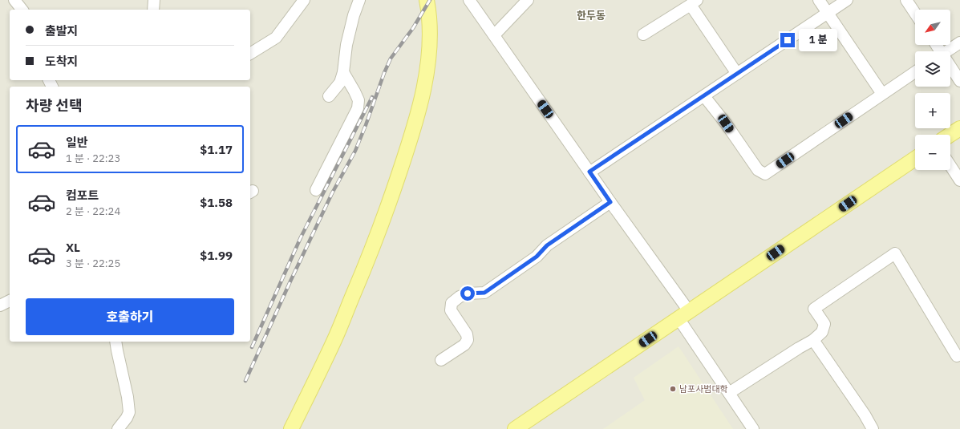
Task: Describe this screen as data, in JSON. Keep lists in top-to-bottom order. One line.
{"districts":["한두동"],"places":["남포사범대학"],"north":"bottom left","page":{"map_buttons":["+","−"],"banner":["출발지","도착지"],"bubble":"1 분","heading":"차량 선택","list":[{"name":"일반","note":"1 분 · 22:23","value":"$1.17"},{"name":"컴포트","note":"2 분 · 22:24","value":"$1.58"},{"name":"XL","note":"3 분 · 22:25","value":"$1.99"}],"buttons":"호출하기"}}
